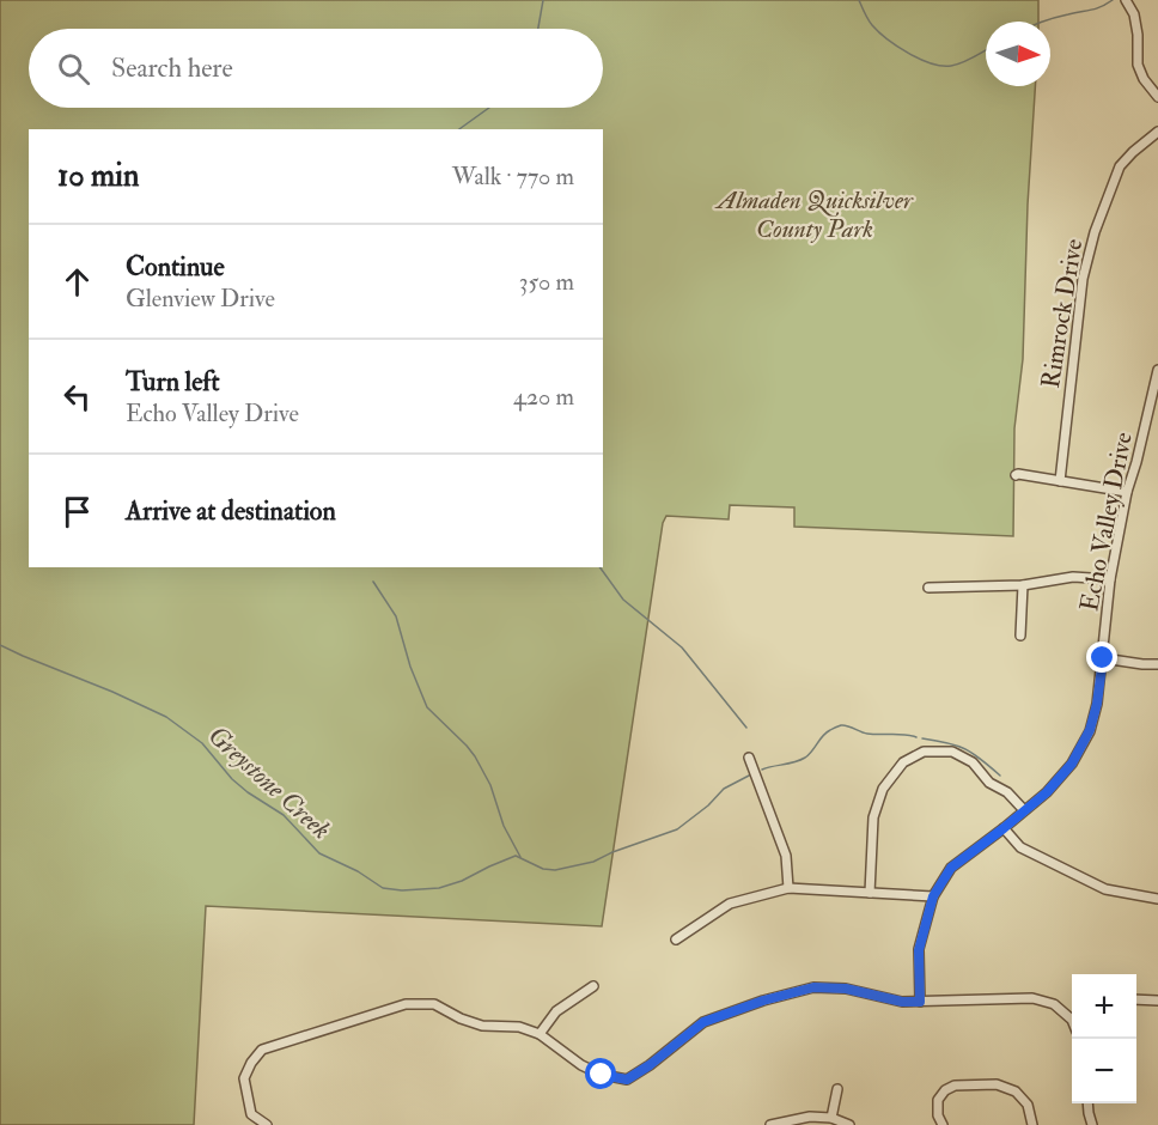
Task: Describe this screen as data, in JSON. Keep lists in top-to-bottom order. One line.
{"streets":{"street":["Rimrock Drive","Echo Valley Drive"]},"water":["Greystone Creek"],"parks":["Almaden Quicksilver County Park"],"north":"right","page":{"search":"Search here","heading":["10 min","Walk · 770 m"],"list":[["Continue","Glenview Drive","350 m"],["Turn left","Echo Valley Drive","420 m"],"Arrive at destination"],"map_buttons":["+","−"]}}
